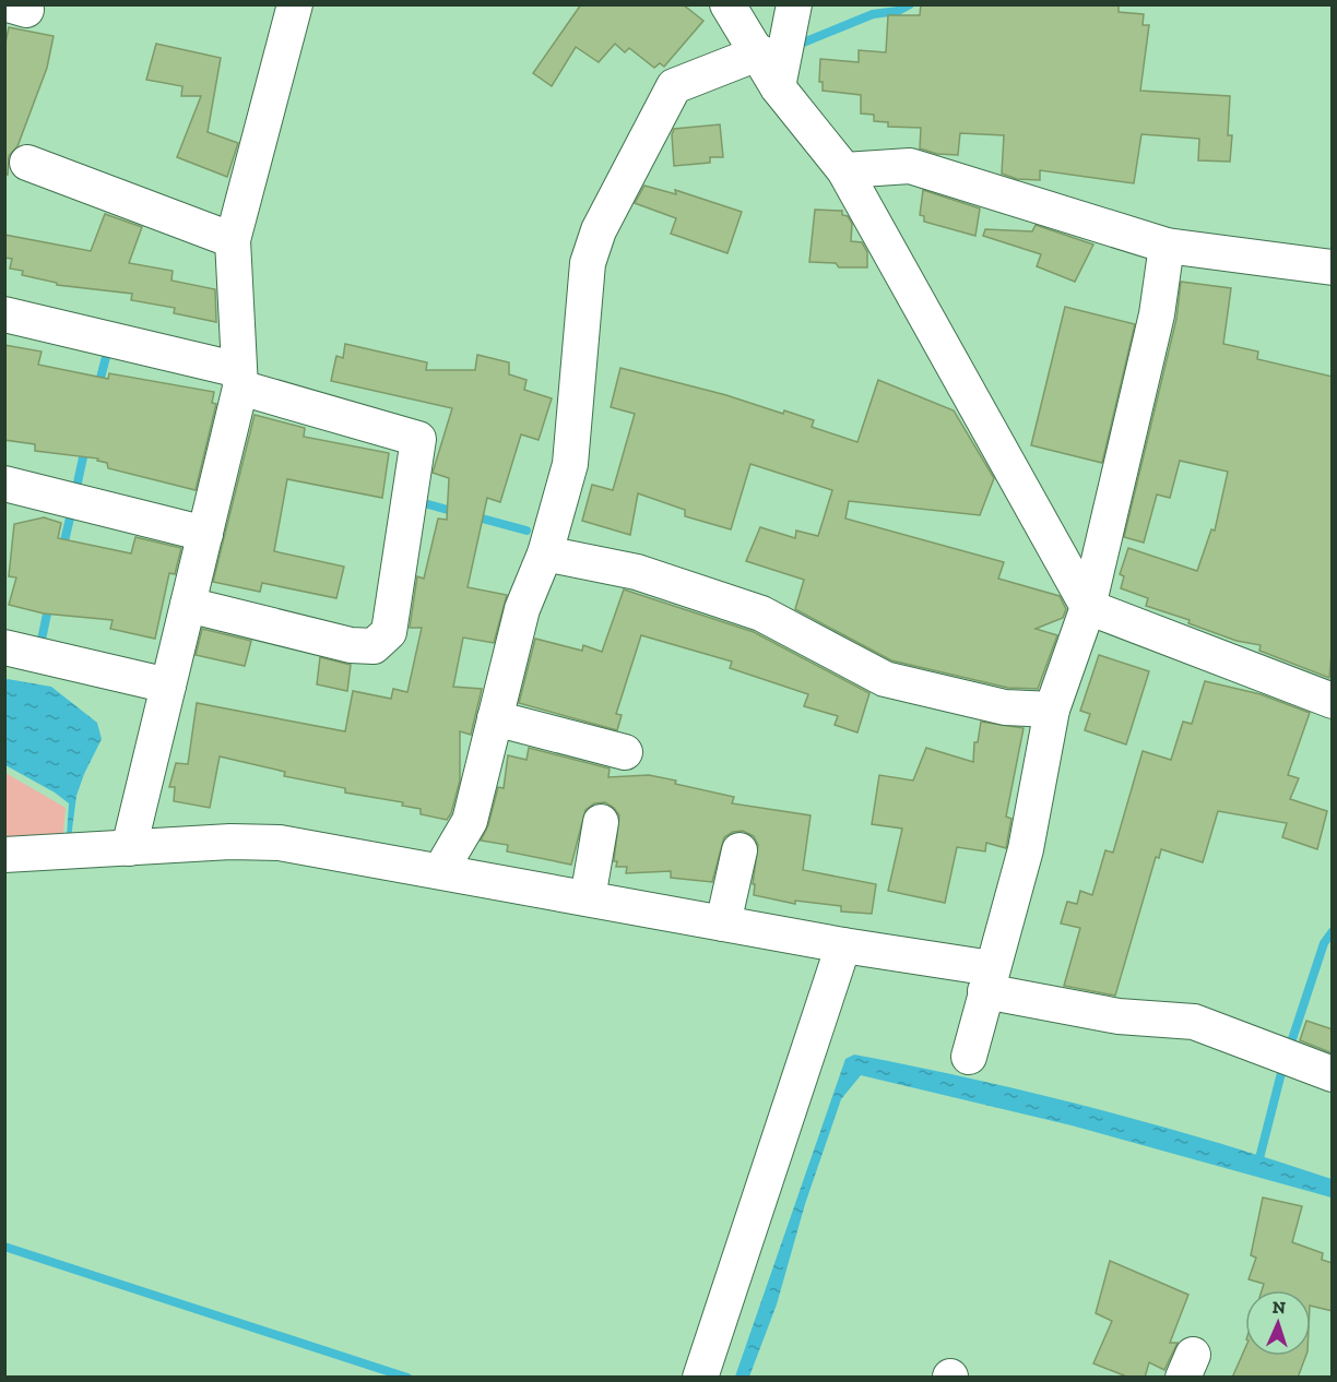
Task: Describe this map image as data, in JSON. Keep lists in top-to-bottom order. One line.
{"north":"top"}
